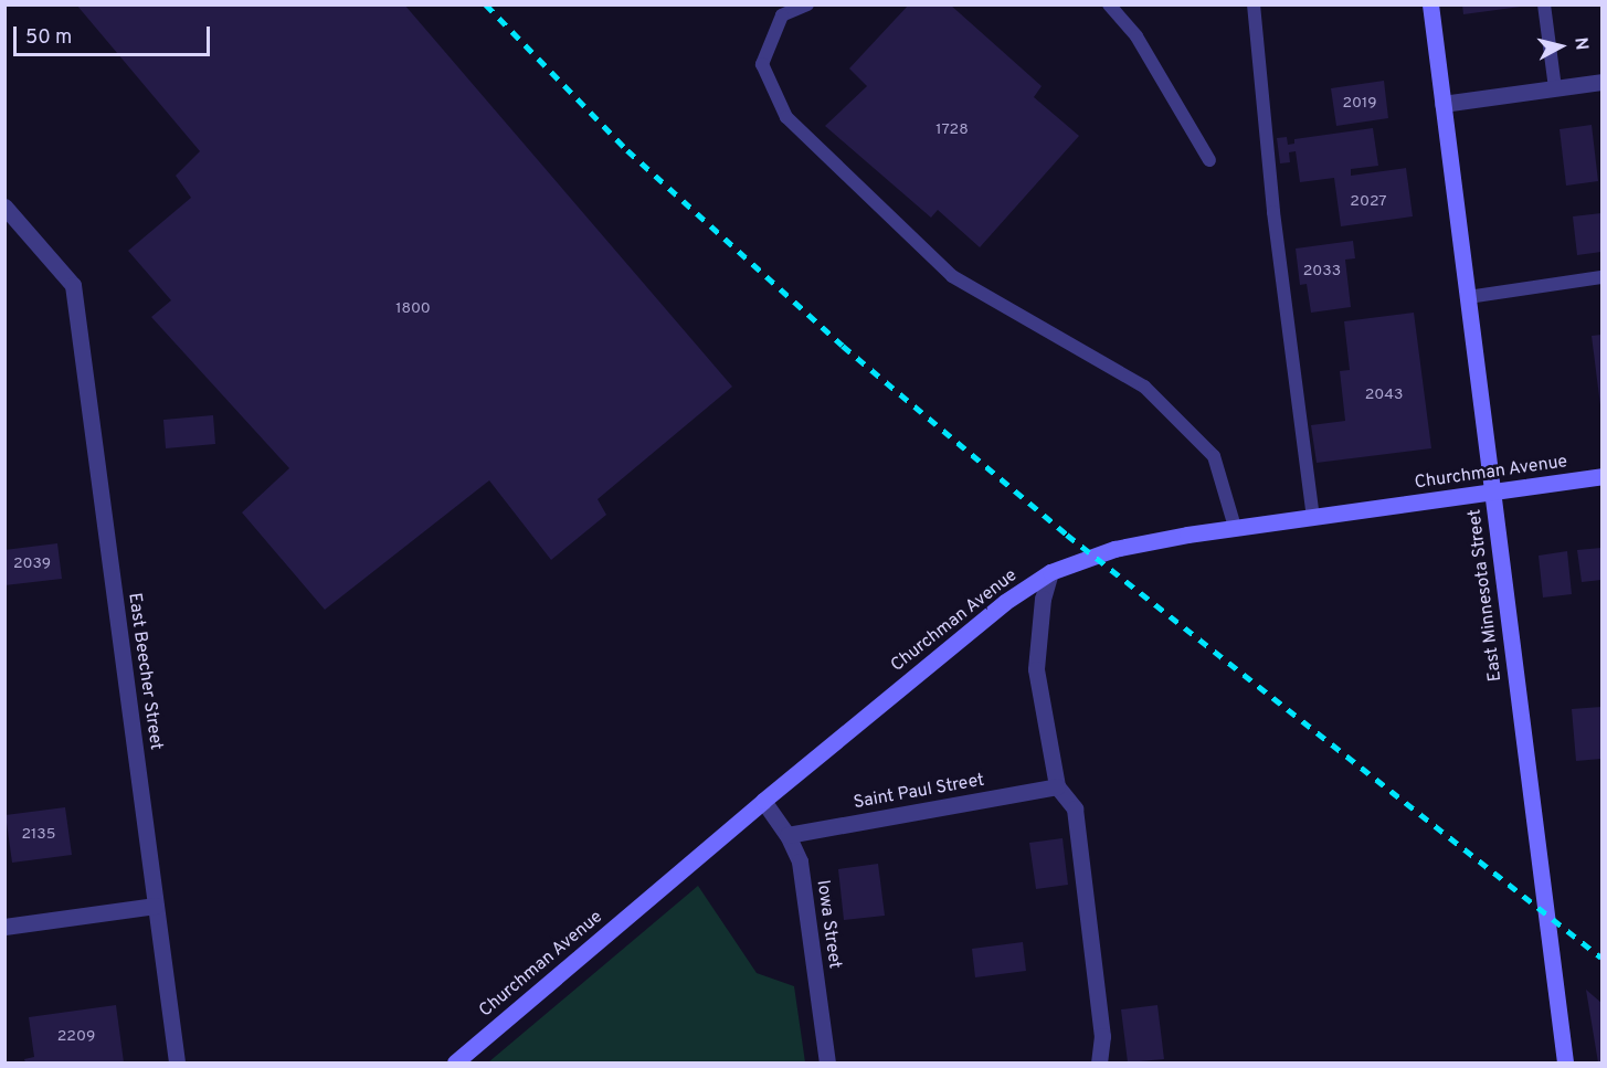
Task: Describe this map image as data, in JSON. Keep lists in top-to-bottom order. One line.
{"streets":{"main road":["Churchman Avenue","East Minnesota Street"],"street":["East Beecher Street","Saint Paul Street","Iowa Street"]},"crossings":[["Churchman Avenue","East Minnesota Street"],["Churchman Avenue","Iowa Street"],["Saint Paul Street","Iowa Street"]],"house_numbers":["2019","1728","2027","2033","1800","2043","2039","2135","2209"],"scale_bar":"50 m","north":"right"}
